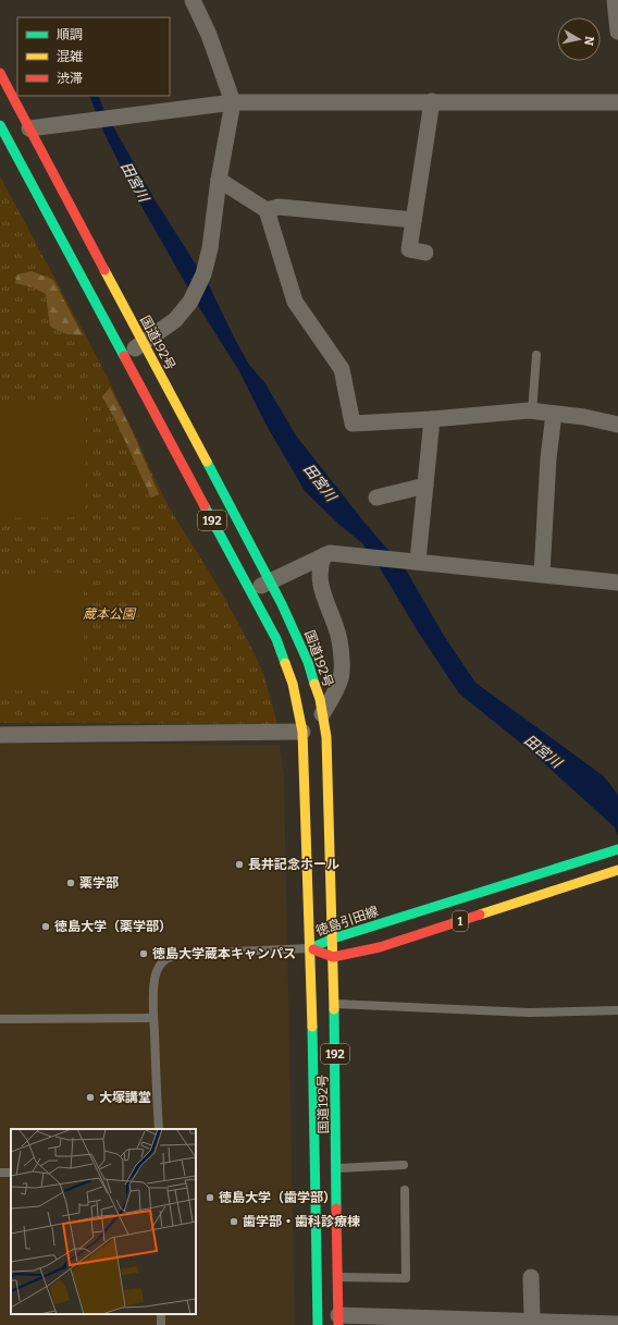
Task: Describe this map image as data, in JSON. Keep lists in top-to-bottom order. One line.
{"streets":{"main road":["国道192号","192","徳島引田線","1"]},"crossings":[["国道192号","徳島引田線"],["国道192号","1"],["徳島引田線","1"]],"water":["田宮川"],"parks":["蔵本公園"],"places":["長井記念ホール","薬学部","徳島大学（薬学部）","徳島大学蔵本キャンパス","大塚講堂","徳島大学（歯学部）","歯学部・歯科診療棟"],"legend":["順調","混雑","渋滞"],"north":"right"}
